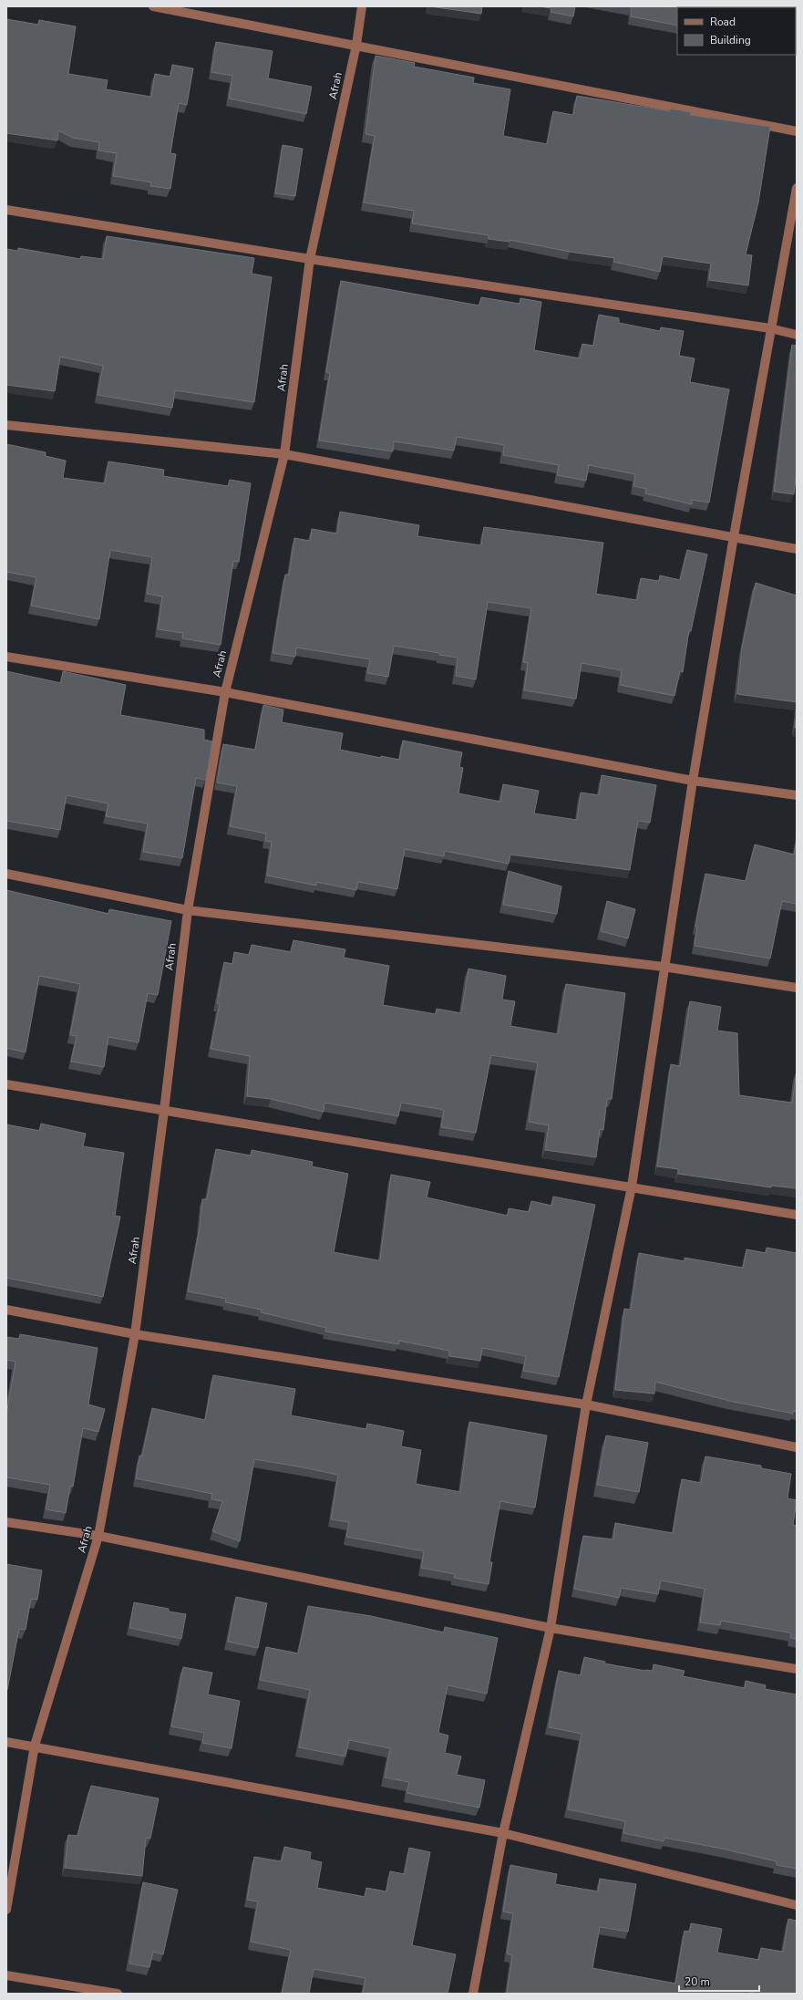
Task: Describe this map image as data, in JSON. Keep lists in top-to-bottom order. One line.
{"streets":{"street":["Afrah"]},"legend":["Road","Building"],"scale_bar":"20 m"}
